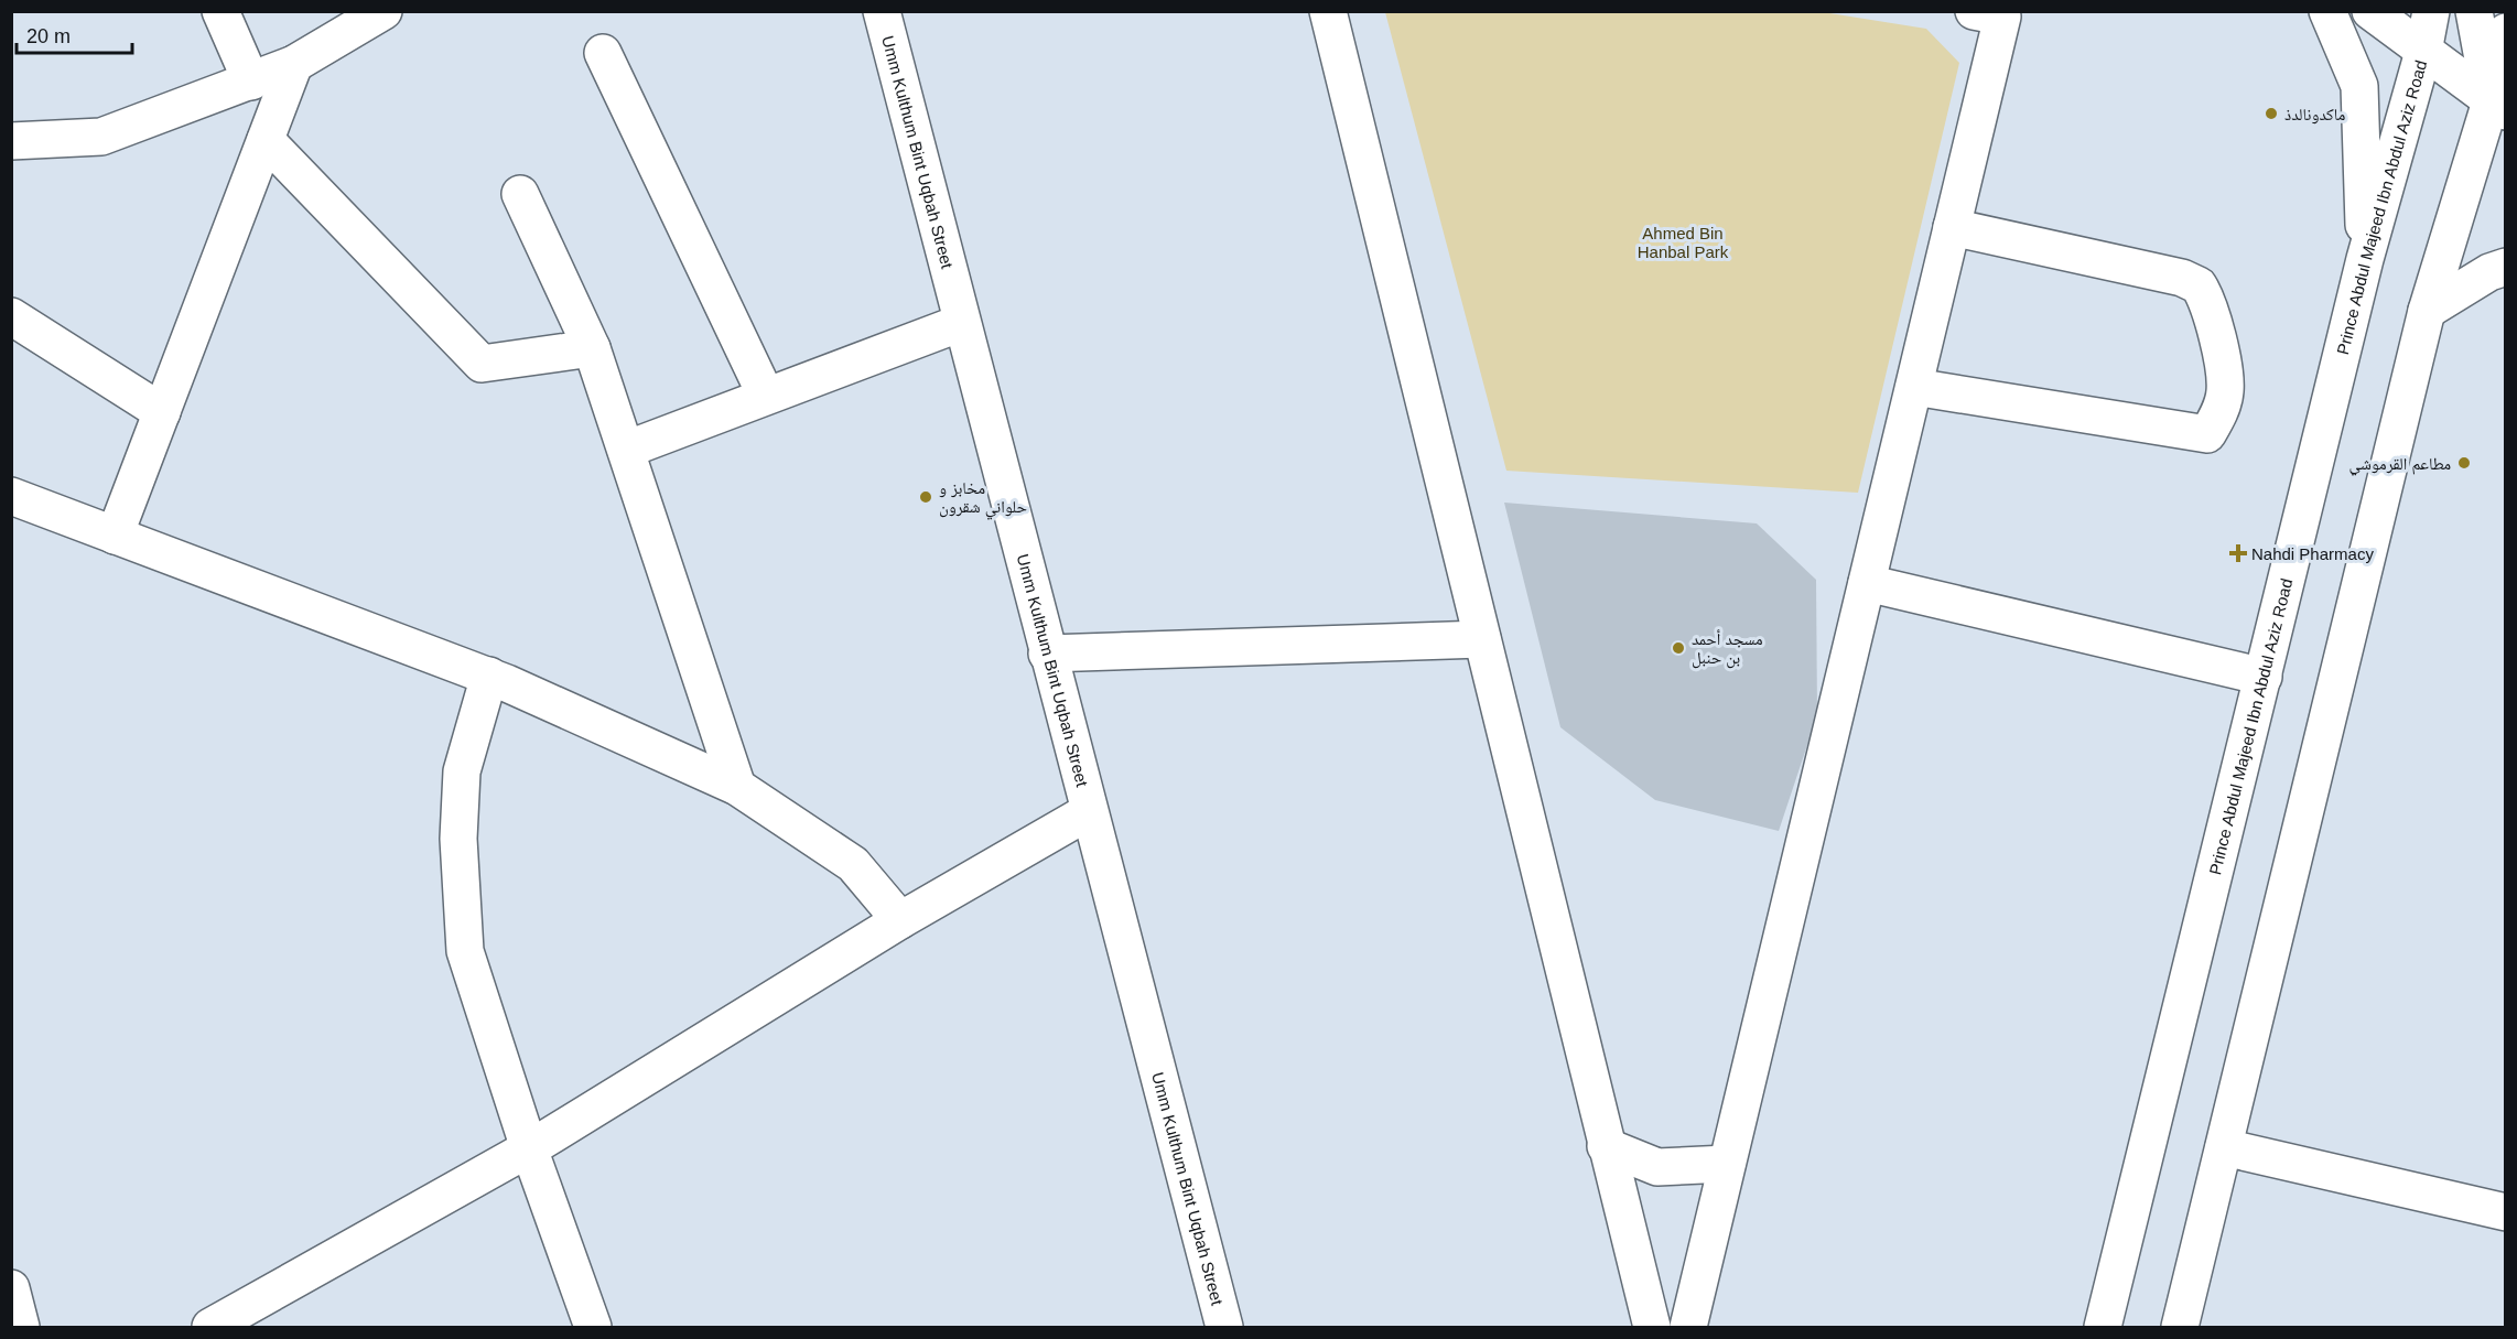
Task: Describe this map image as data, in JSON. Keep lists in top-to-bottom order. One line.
{"streets":{"street":["Umm Kulthum Bint Uqbah Street","Prince Abdul Majeed Ibn Abdul Aziz Road"]},"parks":["Ahmed Bin Hanbal Park"],"places":{"other":["ماكدونالدذ","مطاعم القرموشي","مخابز و حلواني شقرون","مسجد أحمد بن حنبل"],"health":["Nahdi Pharmacy"]},"scale_bar":"20 m"}
